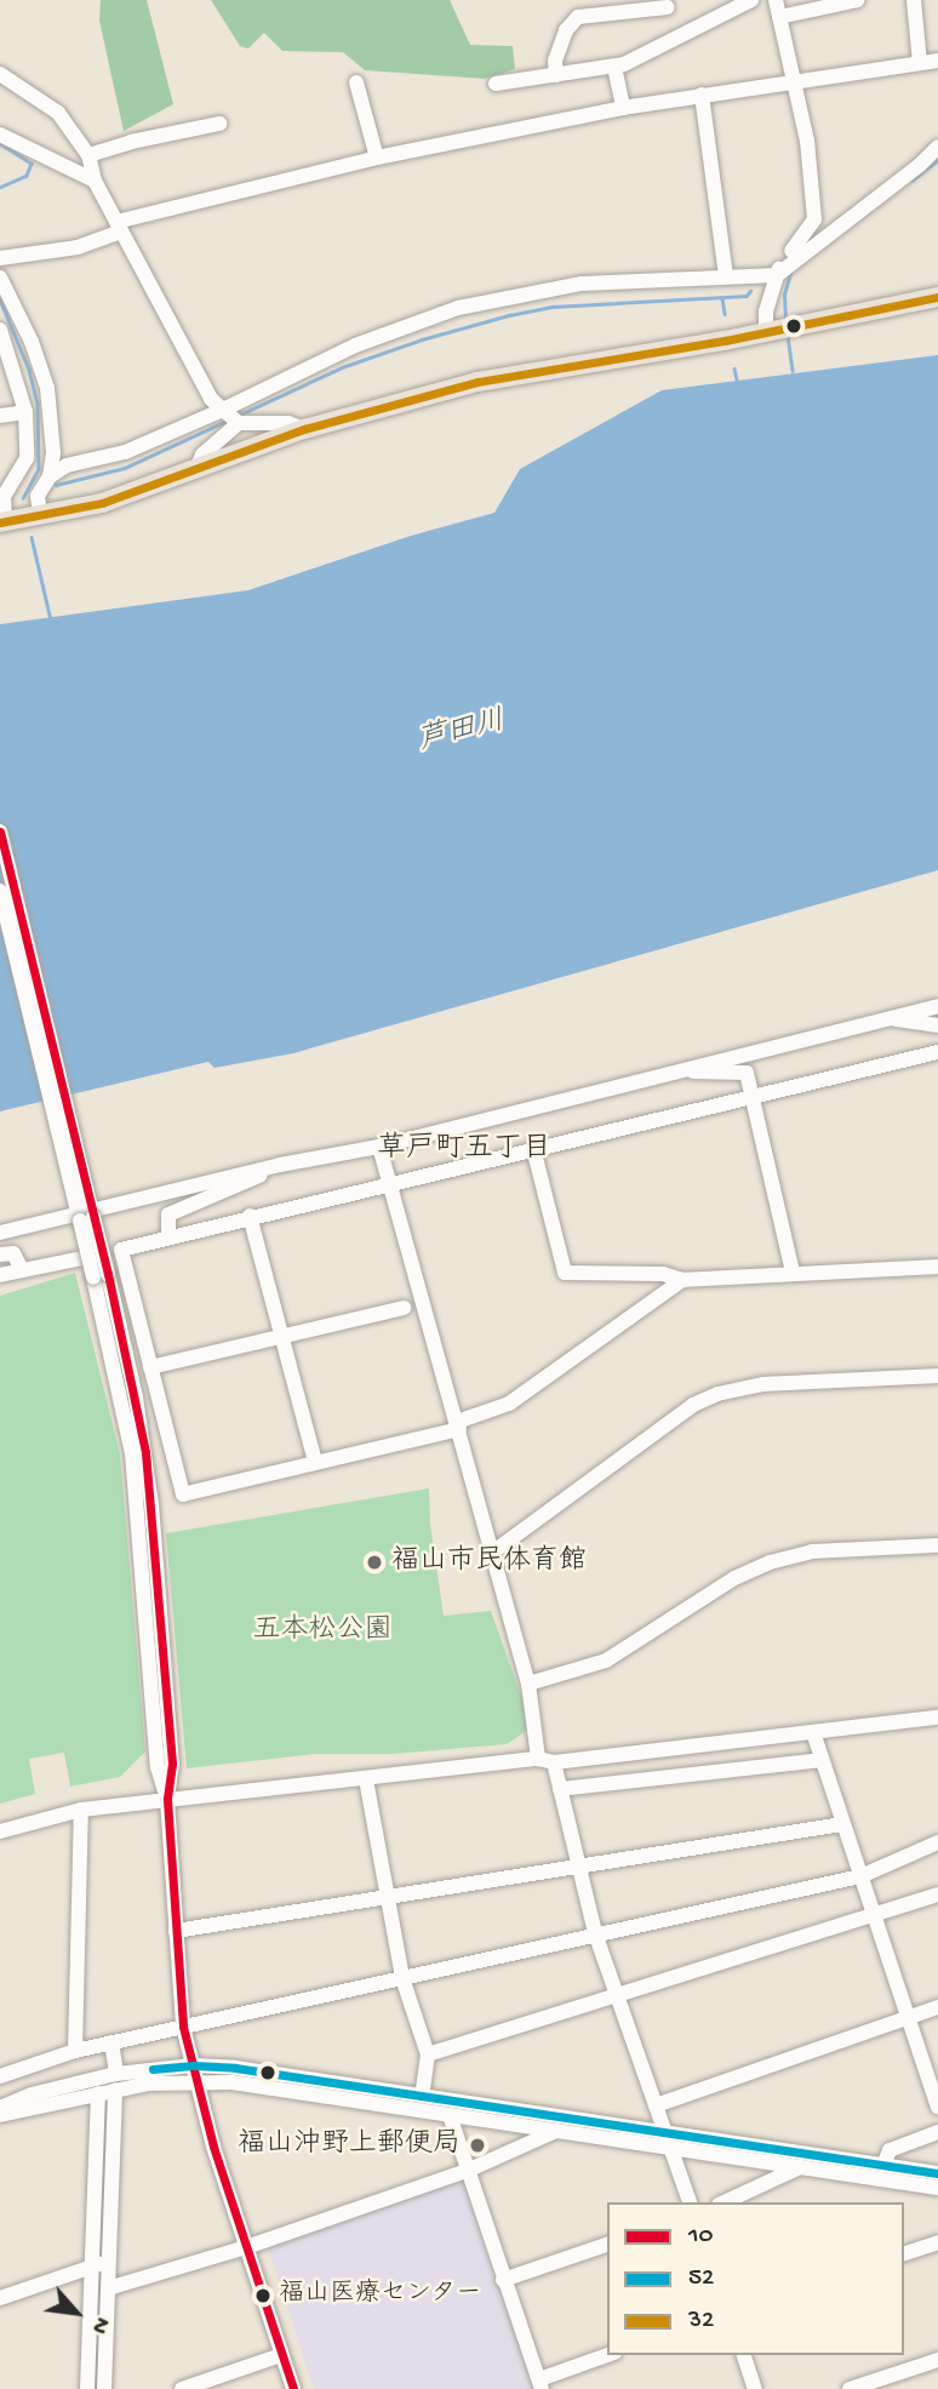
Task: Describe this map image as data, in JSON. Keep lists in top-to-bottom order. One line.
{"districts":["草戸町五丁目"],"water":["芦田川"],"parks":["五本松公園"],"places":["福山市民体育館","福山沖野上郵便局","福山医療センター"],"lines":["transit line 32","transit line 10","transit line 52"],"legend":["10","52","32"],"north":"bottom right"}
